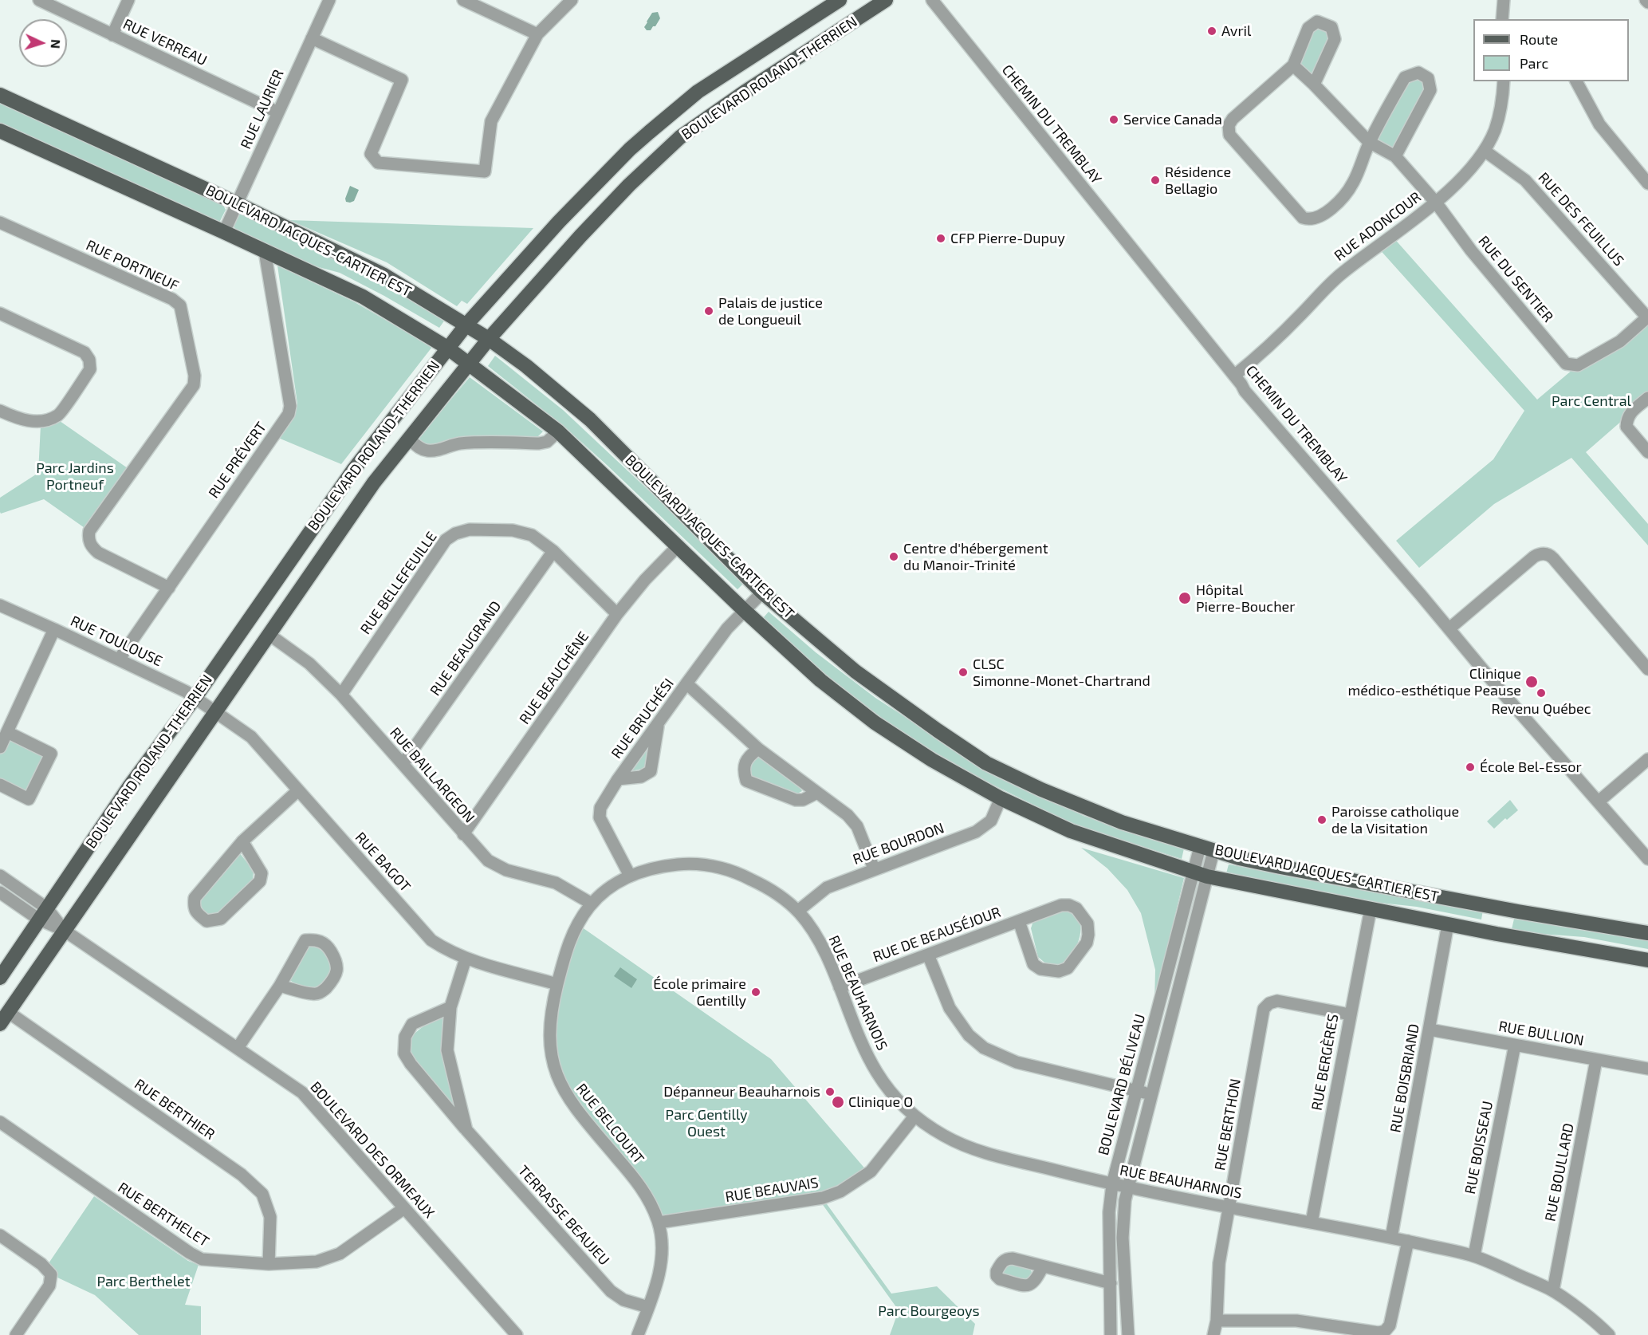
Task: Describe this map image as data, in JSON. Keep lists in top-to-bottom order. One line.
{"streets":{"main road":["BOULEVARD ROLAND-THERRIEN","BOULEVARD JACQUES-CARTIER EST"],"street":["RUE VERREAU","RUE LAURIER","CHEMIN DU TREMBLAY","RUE DES FEUILLUS","RUE ADONCOUR","RUE PORTNEUF","RUE DU SENTIER","RUE PRÉVERT","RUE BELLEFEUILLE","RUE TOULOUSE","RUE BEAUGRAND","RUE BEAUCHÊNE","RUE BRUCHÉSI","RUE BAILLARGEON","RUE BOURDON","RUE BAGOT","RUE DE BEAUSÉJOUR","RUE BEAUHARNOIS","RUE BULLION","RUE BERGÈRES","RUE BOISBRIAND","BOULEVARD BÉLIVEAU","RUE BERTHIER","RUE BELCOURT","RUE BERTHON","RUE BOISSEAU","BOULEVARD DES ORMEAUX","RUE BOULLARD","RUE BEAUVAIS","RUE BERTHELET","TERRASSE BEAUJEU"]},"crossings":[["RUE VERREAU","RUE LAURIER"],["BOULEVARD ROLAND-THERRIEN","BOULEVARD JACQUES-CARTIER EST"],["BOULEVARD ROLAND-THERRIEN","RUE TOULOUSE"],["BOULEVARD ROLAND-THERRIEN","RUE BAILLARGEON"],["BOULEVARD ROLAND-THERRIEN","RUE BAGOT"],["BOULEVARD ROLAND-THERRIEN","RUE BERTHIER"],["BOULEVARD ROLAND-THERRIEN","BOULEVARD DES ORMEAUX"],["RUE LAURIER","BOULEVARD JACQUES-CARTIER EST"],["CHEMIN DU TREMBLAY","RUE ADONCOUR"],["RUE DES FEUILLUS","RUE ADONCOUR"],["RUE DES FEUILLUS","RUE DU SENTIER"],["RUE ADONCOUR","RUE DU SENTIER"],["BOULEVARD JACQUES-CARTIER EST","RUE PRÉVERT"],["BOULEVARD JACQUES-CARTIER EST","RUE BEAUCHÊNE"],["BOULEVARD JACQUES-CARTIER EST","RUE BRUCHÉSI"],["BOULEVARD JACQUES-CARTIER EST","RUE BOURDON"],["BOULEVARD JACQUES-CARTIER EST","RUE BERGÈRES"],["BOULEVARD JACQUES-CARTIER EST","RUE BOISBRIAND"],["BOULEVARD JACQUES-CARTIER EST","BOULEVARD BÉLIVEAU"],["RUE PORTNEUF","RUE PRÉVERT"],["RUE PRÉVERT","RUE TOULOUSE"],["RUE BELLEFEUILLE","RUE BEAUGRAND"],["RUE BELLEFEUILLE","RUE BEAUCHÊNE"],["RUE BELLEFEUILLE","RUE BAILLARGEON"],["RUE TOULOUSE","RUE BAGOT"],["RUE BEAUGRAND","RUE BAILLARGEON"],["RUE BEAUCHÊNE","RUE BAILLARGEON"],["RUE BRUCHÉSI","RUE BEAUHARNOIS"],["RUE BAILLARGEON","RUE BEAUHARNOIS"],["RUE BAILLARGEON","RUE BELCOURT"],["RUE BOURDON","RUE BEAUHARNOIS"],["RUE BAGOT","RUE BELCOURT"],["RUE BAGOT","TERRASSE BEAUJEU"],["RUE DE BEAUSÉJOUR","RUE BEAUHARNOIS"],["RUE BEAUHARNOIS","RUE BERGÈRES"],["RUE BEAUHARNOIS","RUE BOISBRIAND"],["RUE BEAUHARNOIS","BOULEVARD BÉLIVEAU"],["RUE BEAUHARNOIS","RUE BELCOURT"],["RUE BEAUHARNOIS","RUE BERTHON"],["RUE BEAUHARNOIS","RUE BOISSEAU"],["RUE BEAUHARNOIS","RUE BOULLARD"],["RUE BEAUHARNOIS","RUE BEAUVAIS"],["RUE BULLION","RUE BOISBRIAND"],["RUE BULLION","RUE BOISSEAU"],["RUE BULLION","RUE BOULLARD"],["RUE BERGÈRES","RUE BERTHON"],["RUE BERTHIER","RUE BERTHELET"],["RUE BELCOURT","RUE BEAUVAIS"],["RUE BELCOURT","TERRASSE BEAUJEU"],["BOULEVARD DES ORMEAUX","RUE BERTHELET"]],"parks":["Parc Central","Parc Jardins Portneuf","Parc Gentilly Ouest","Parc Berthelet","Parc Bourgeoys"],"places":["Avril","Service Canada","Résidence Bellagio","CFP Pierre-Dupuy","Palais de justice de Longueuil","Centre d'hébergement du Manoir-Trinité","Hôpital Pierre-Boucher","CLSC Simonne-Monet-Chartrand","Clinique médico-esthétique Peause","Revenu Québec","École Bel-Essor","Paroisse catholique de la Visitation","École primaire Gentilly","Dépanneur Beauharnois","Clinique O"],"legend":["Route","Parc"],"north":"right"}
